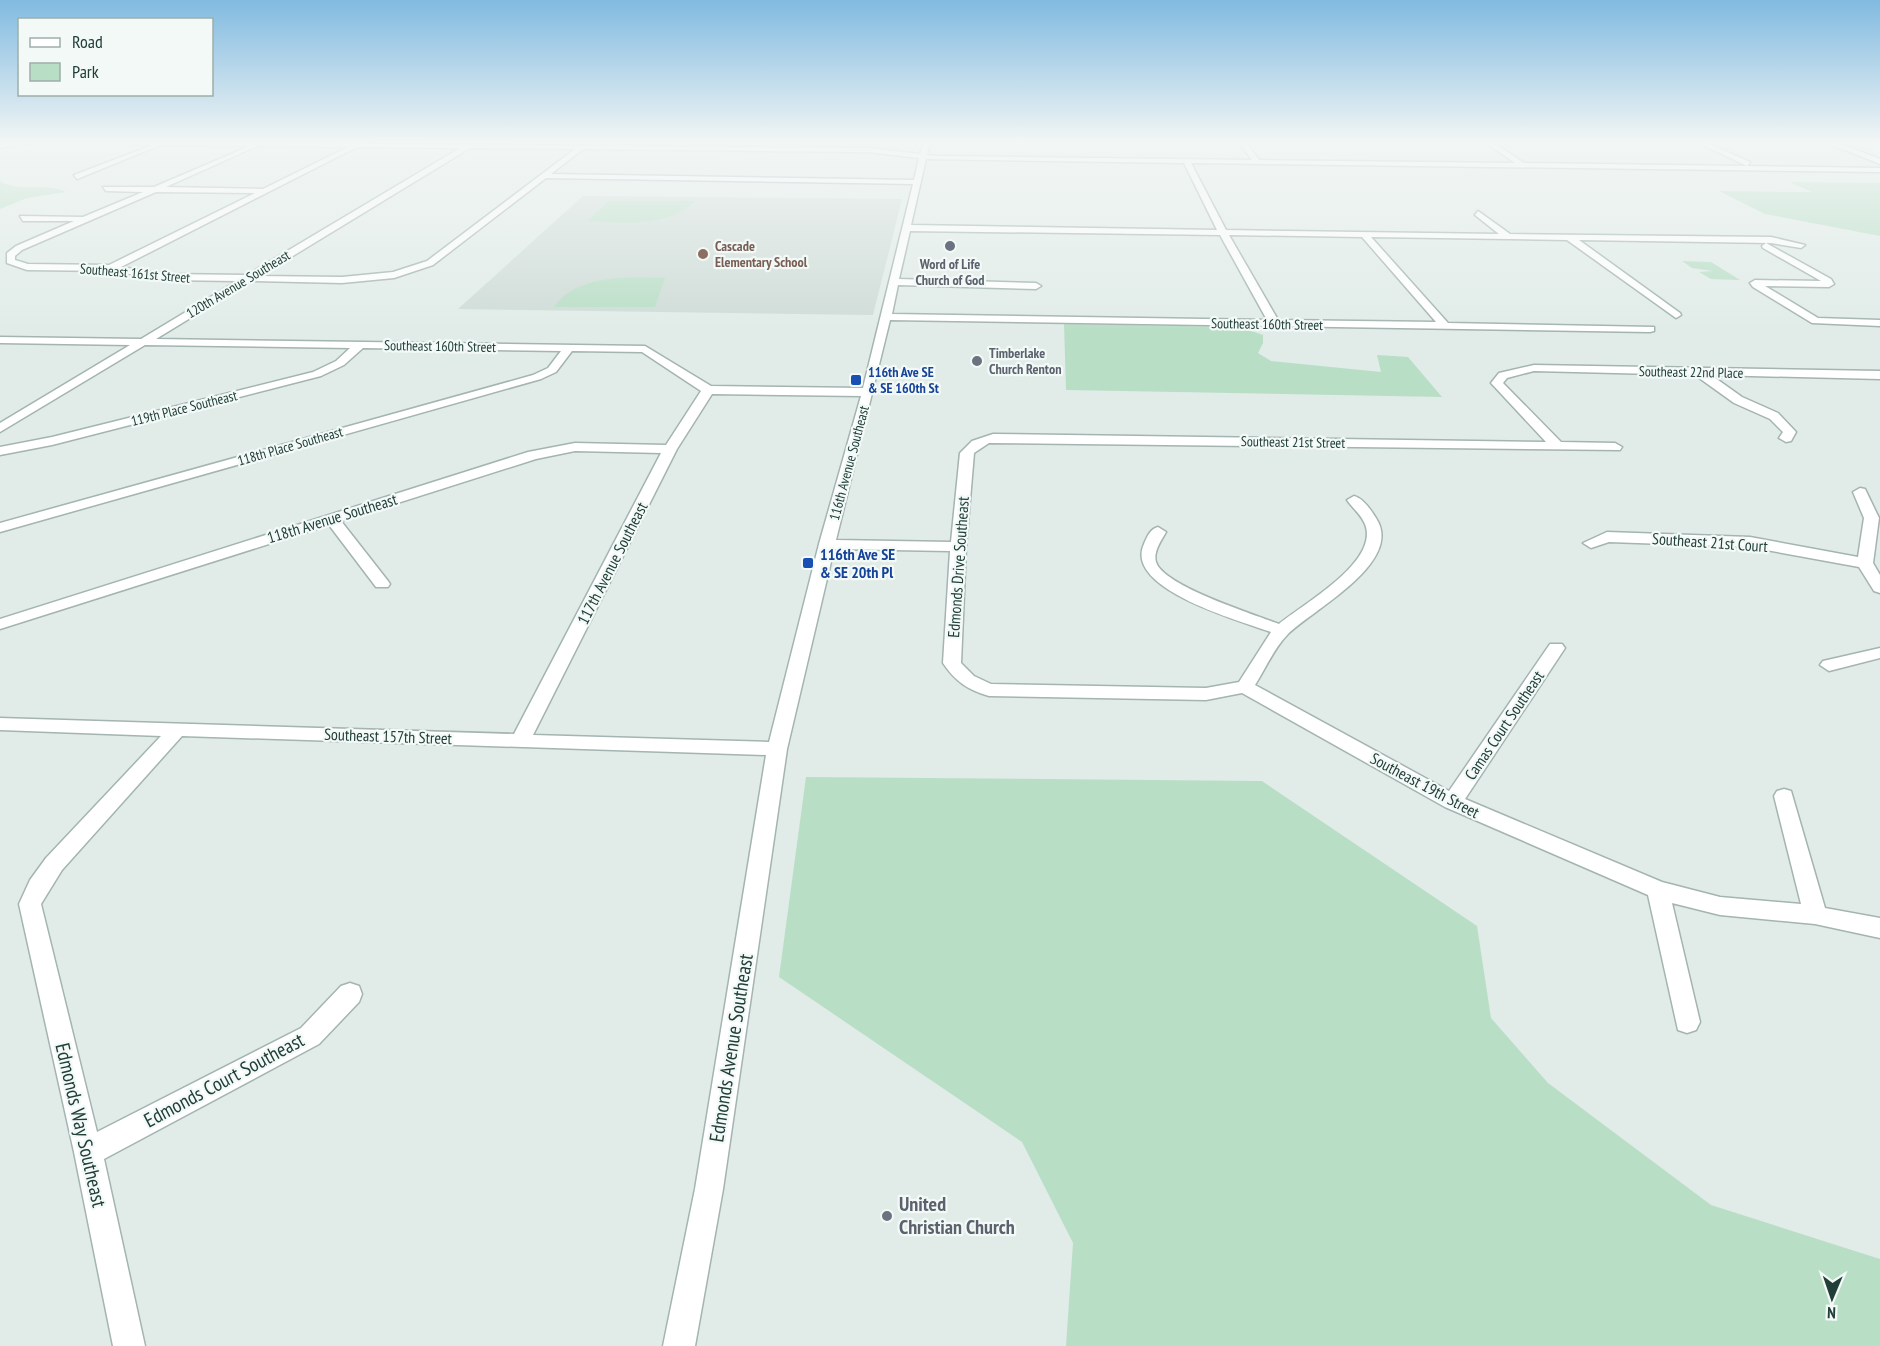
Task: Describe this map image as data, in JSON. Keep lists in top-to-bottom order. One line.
{"streets":{"street":["Southeast 161st Street","120th Avenue Southeast","Southeast 160th Street","Southeast 22nd Place","119th Place Southeast","Southeast 21st Street","118th Place Southeast","116th Avenue Southeast","118th Avenue Southeast","Southeast 21st Court","117th Avenue Southeast","Edmonds Drive Southeast","Camas Court Southeast","Southeast 157th Street","Southeast 19th Street","Edmonds Avenue Southeast","Edmonds Court Southeast","Edmonds Way Southeast"]},"crossings":[["Southeast 161st Street","120th Avenue Southeast"],["120th Avenue Southeast","Southeast 160th Street"],["Southeast 160th Street","119th Place Southeast"],["Southeast 160th Street","118th Place Southeast"],["Southeast 160th Street","116th Avenue Southeast"],["Southeast 160th Street","117th Avenue Southeast"],["Southeast 22nd Place","Southeast 21st Street"],["Southeast 21st Street","Edmonds Drive Southeast"],["116th Avenue Southeast","Southeast 157th Street"],["116th Avenue Southeast","Edmonds Avenue Southeast"],["118th Avenue Southeast","117th Avenue Southeast"],["117th Avenue Southeast","Southeast 157th Street"],["Edmonds Drive Southeast","Southeast 19th Street"],["Camas Court Southeast","Southeast 19th Street"],["Southeast 157th Street","Edmonds Avenue Southeast"],["Southeast 157th Street","Edmonds Way Southeast"],["Edmonds Court Southeast","Edmonds Way Southeast"]],"places":{"other":["Word of Life Church of God","Cascade Elementary School","Timberlake Church Renton","United Christian Church"],"transit":["116th Ave SE & SE 160th St","116th Ave SE & SE 20th Pl"]},"legend":["Road","Park"],"north":"bottom"}
